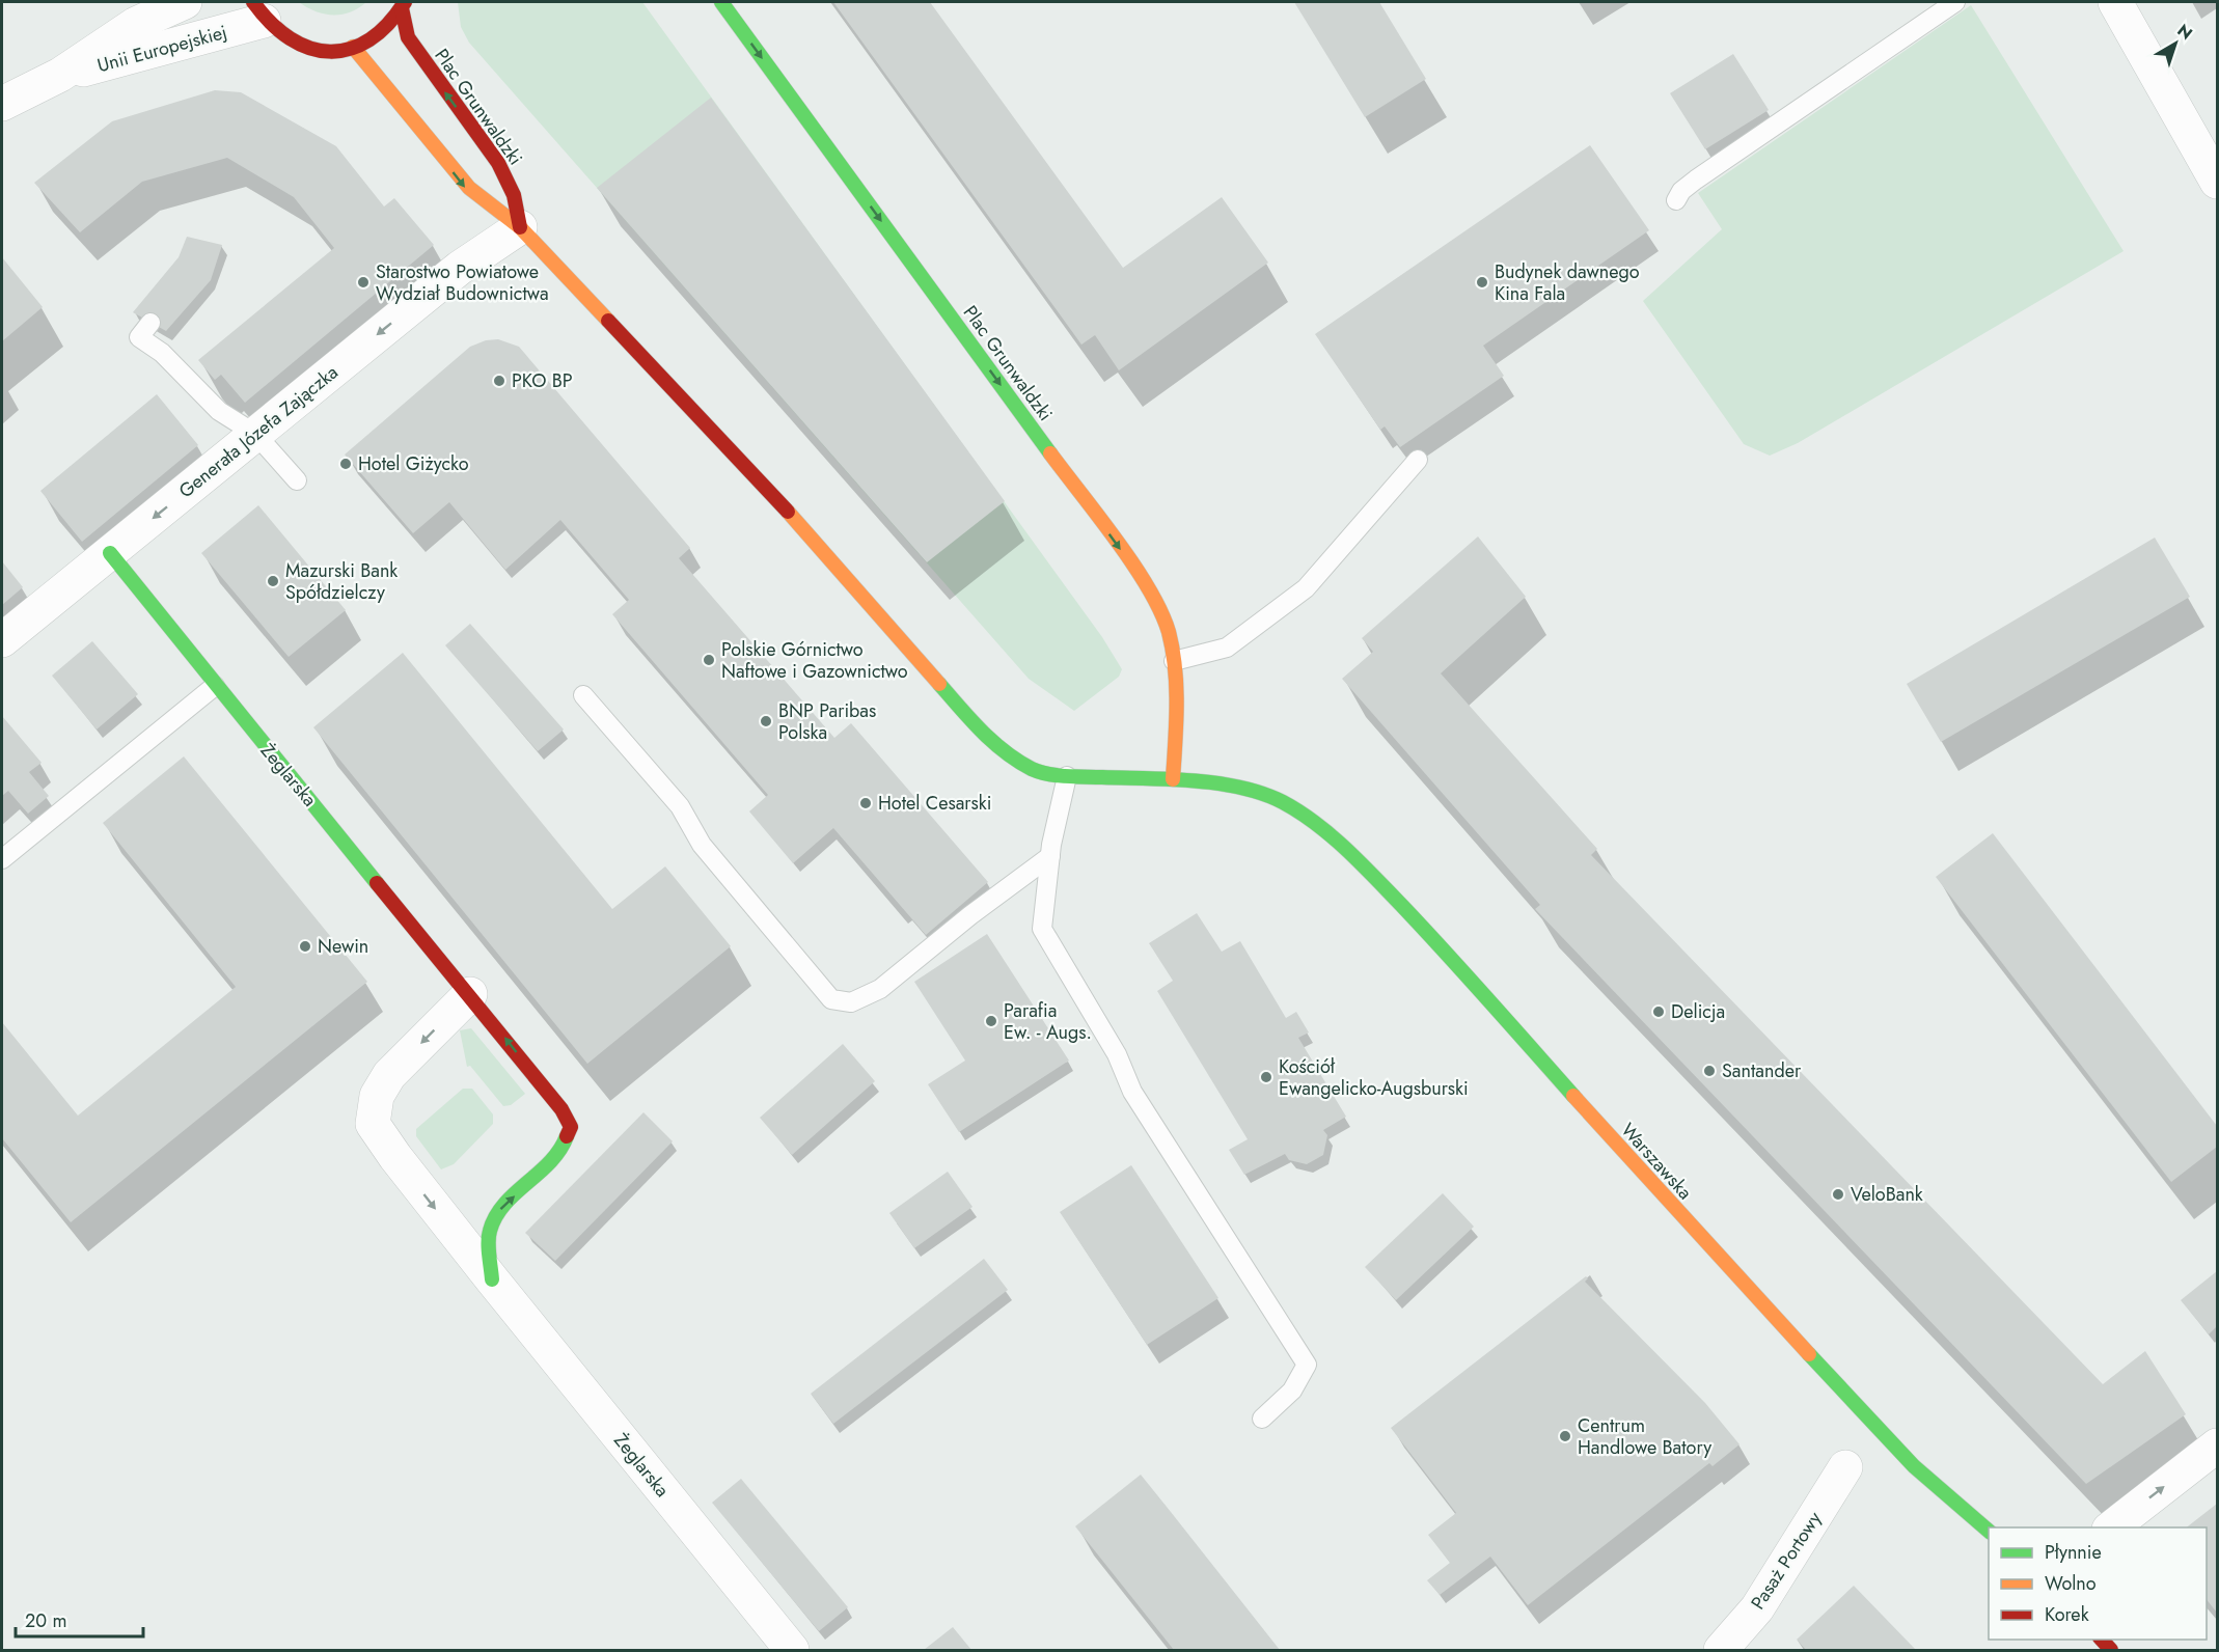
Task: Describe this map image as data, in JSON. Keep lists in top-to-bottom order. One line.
{"streets":{"street":["Unii Europejskiej","Plac Grunwaldzki","Generała Józefa Zajączka","Żeglarska","Warszawska","Pasaż Portowy"]},"crossings":[["Plac Grunwaldzki","Generała Józefa Zajączka"],["Plac Grunwaldzki","Warszawska"],["Generała Józefa Zajączka","Żeglarska"]],"one_way":["Generała Józefa Zajączka"],"places":["Starostwo Powiatowe Wydział Budownictwa","Budynek dawnego Kina Fala","PKO BP","Hotel Giżycko","Mazurski Bank Spółdzielczy","Polskie Górnictwo Naftowe i Gazownictwo","BNP Paribas Polska","Hotel Cesarski","Newin","Delicja","Parafia Ew. - Augs.","Santander","Kościół Ewangelicko-Augsburski","VeloBank","Centrum Handlowe Batory"],"legend":["Płynnie","Wolno","Korek"],"scale_bar":"20 m","north":"top right"}
